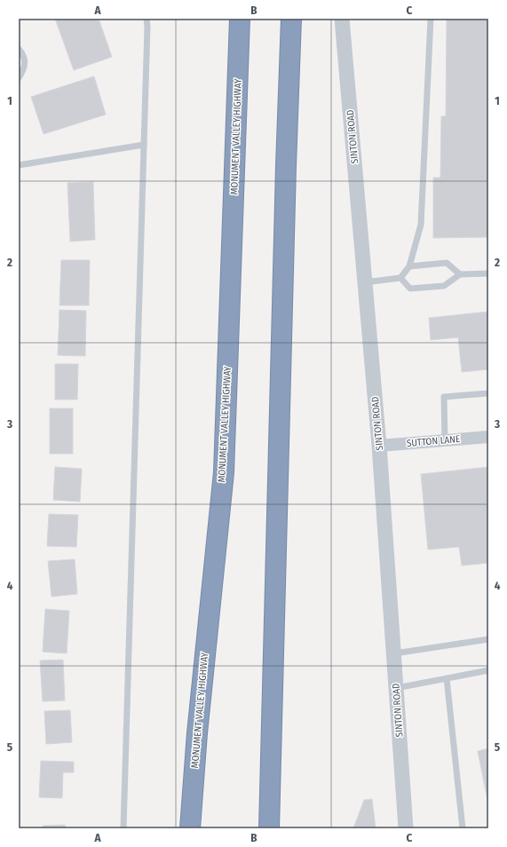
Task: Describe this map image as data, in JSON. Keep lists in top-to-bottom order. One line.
{"streets":{"highway":["MONUMENT VALLEY HIGHWAY"],"street":["SINTON ROAD","SUTTON LANE"]},"crossings":[["SINTON ROAD","SUTTON LANE"]],"grid":{"columns":["A","B","C"],"rows":["1","2","3","4","5"]}}
